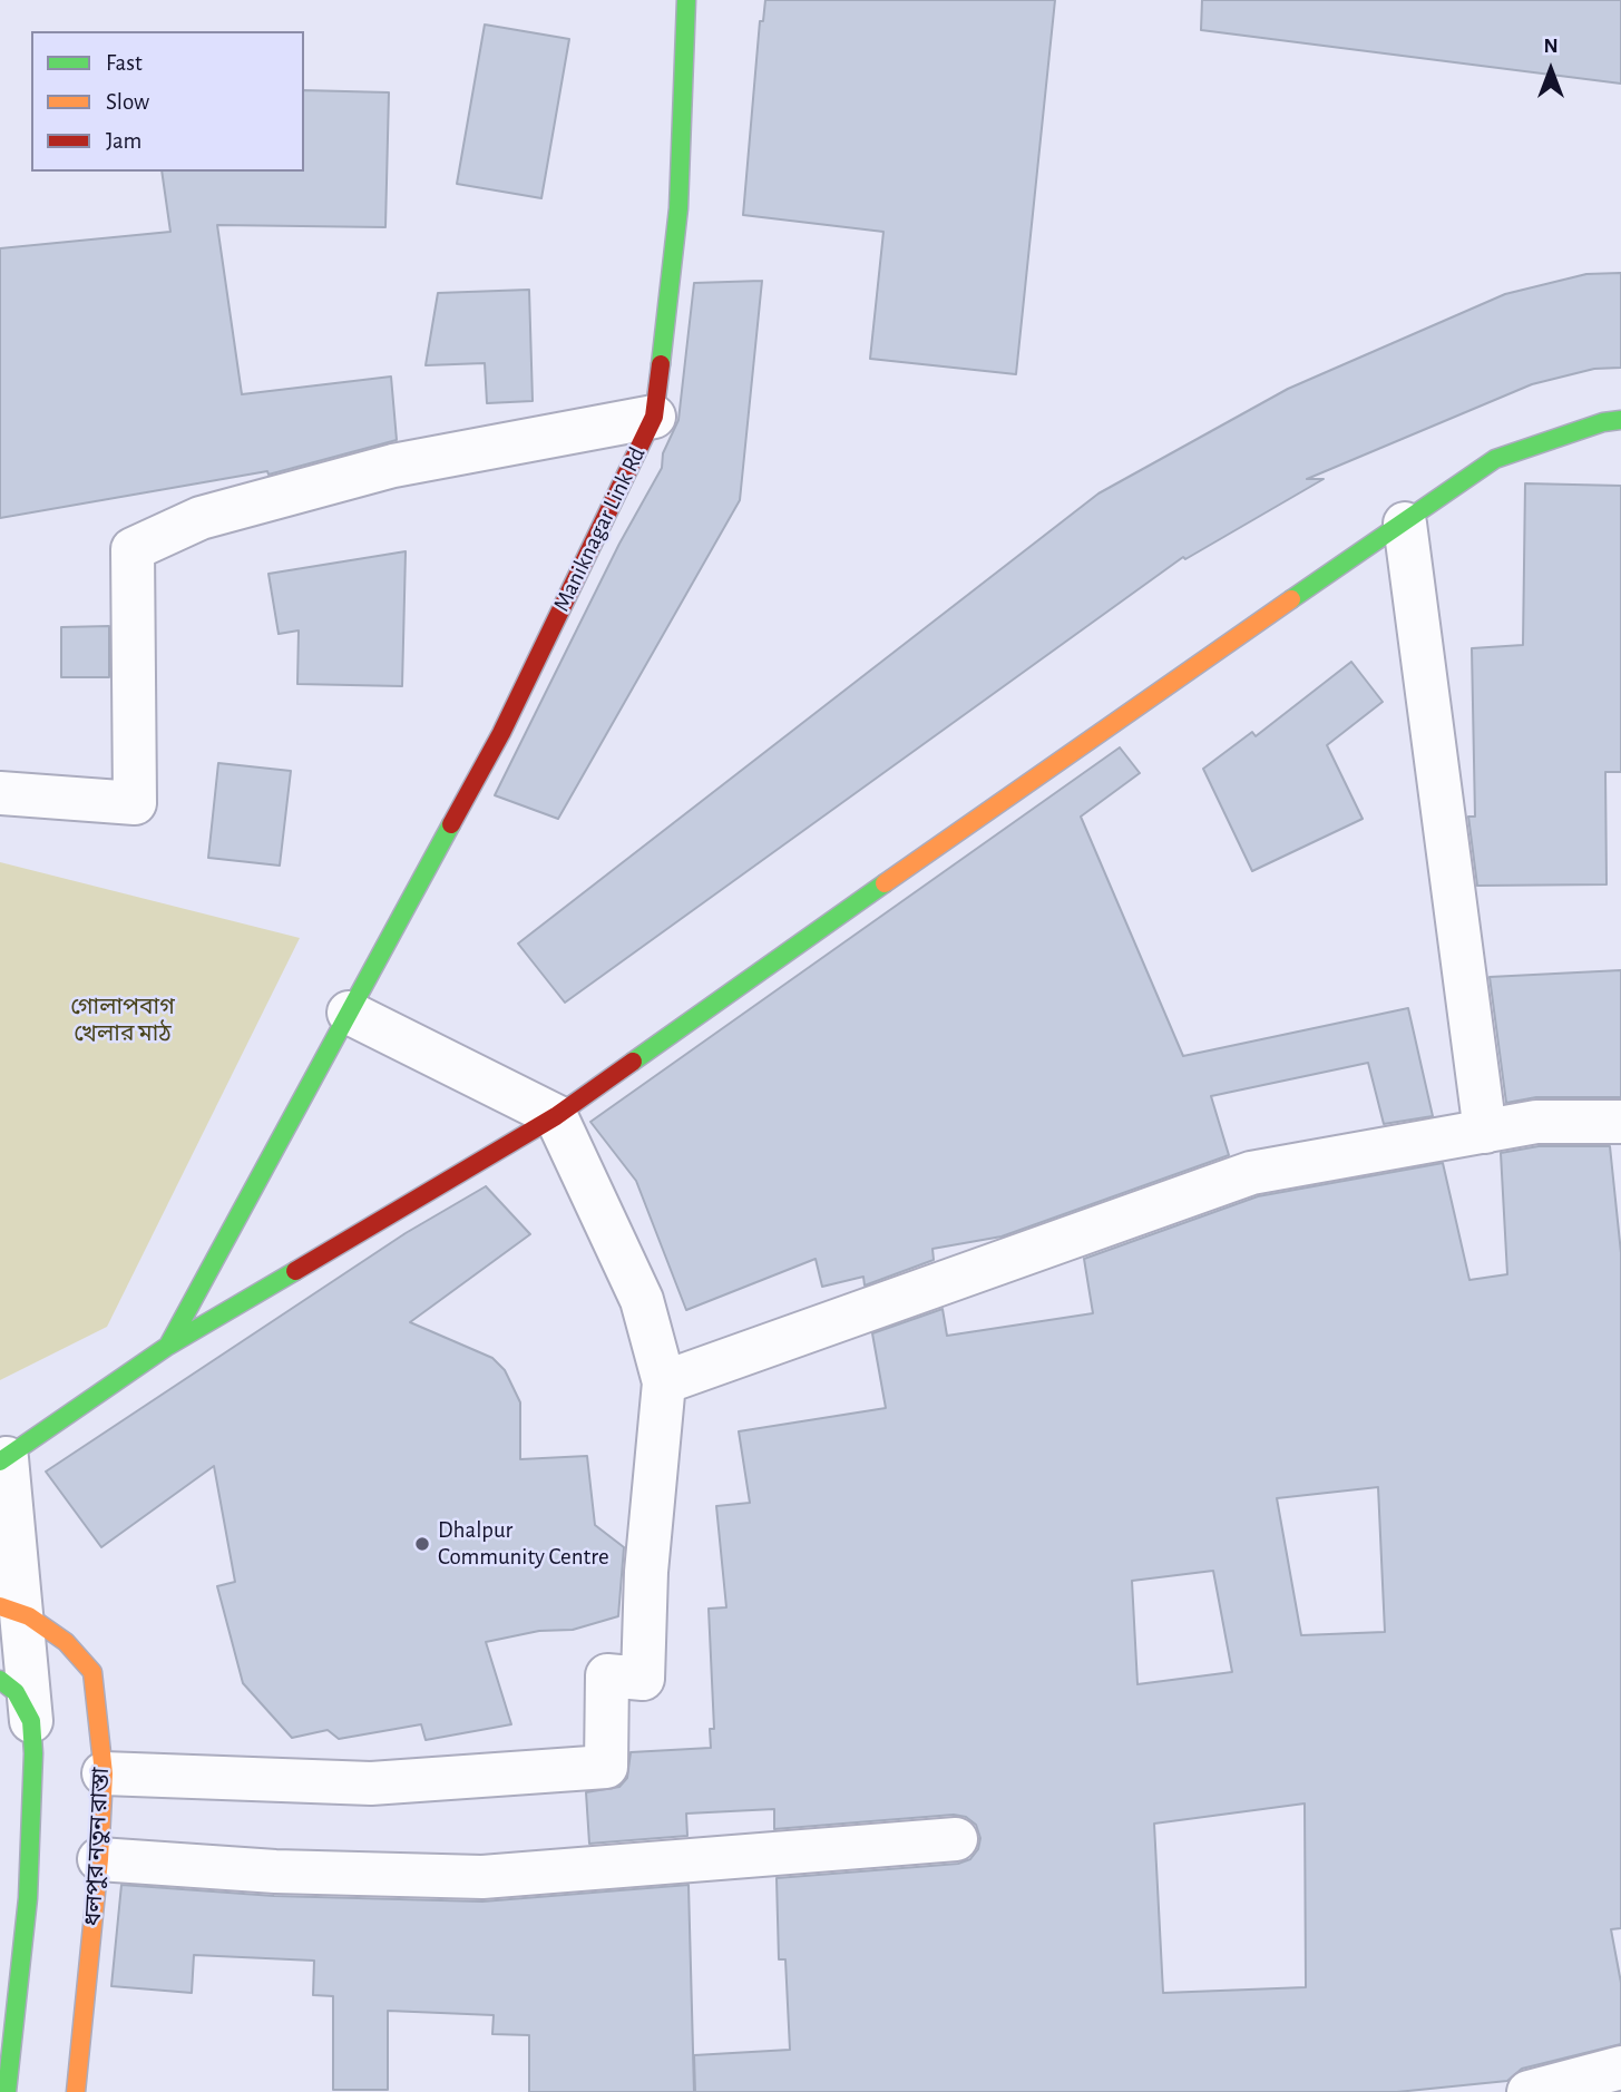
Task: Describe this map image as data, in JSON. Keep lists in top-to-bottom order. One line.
{"streets":{"street":["Maniknagar Link Rd","ধলপুর নতুন রাস্তা"]},"parks":["গোলাপবাগ খেলার মাঠ"],"places":["Dhalpur Community Centre"],"legend":["Fast","Slow","Jam"],"north":"top"}
